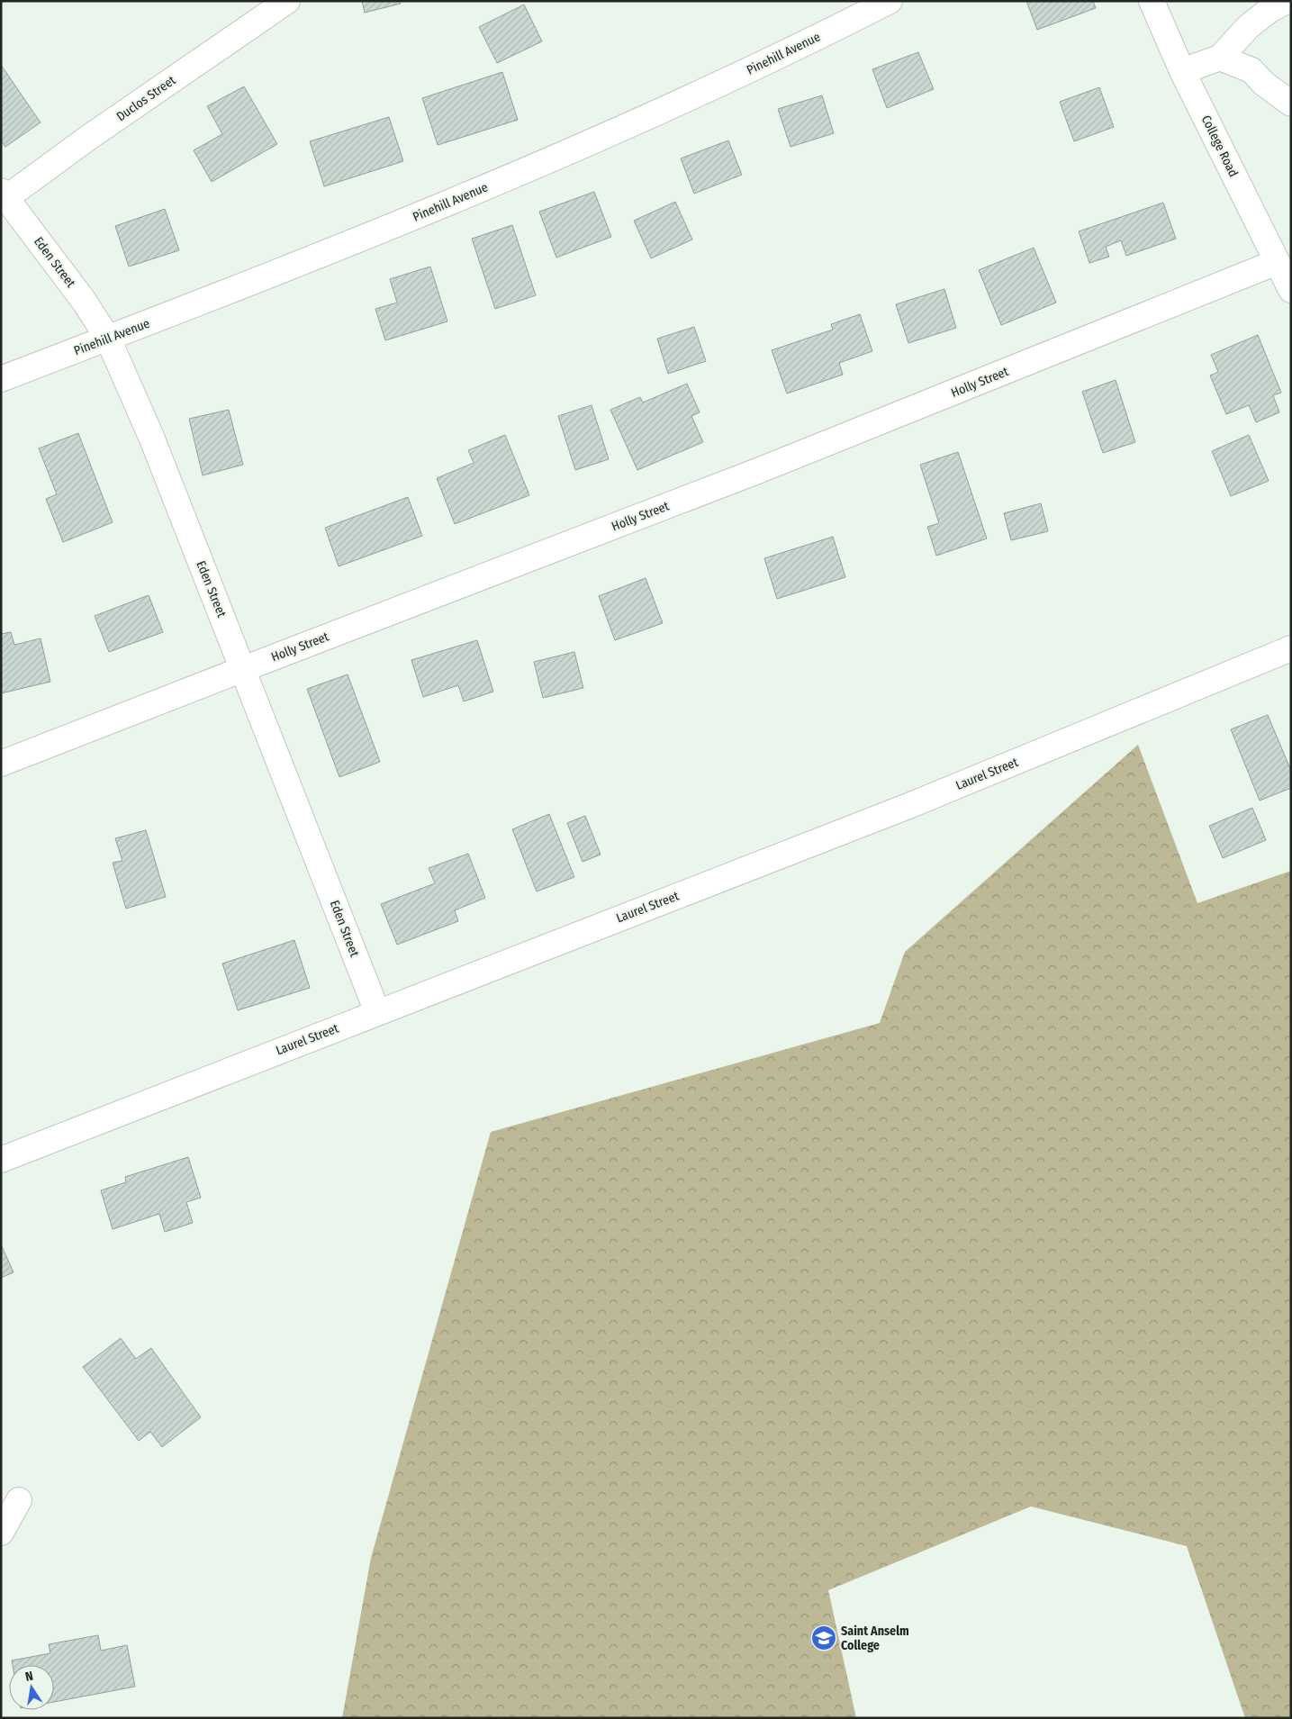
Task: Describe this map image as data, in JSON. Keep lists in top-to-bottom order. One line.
{"streets":{"street":["Pinehill Avenue","Duclos Street","College Road","Eden Street","Holly Street","Laurel Street"]},"crossings":[["Pinehill Avenue","Eden Street"],["Duclos Street","Eden Street"],["College Road","Holly Street"],["Eden Street","Holly Street"],["Eden Street","Laurel Street"]],"places":{"school or university":["Saint Anselm College"]},"north":"top"}
